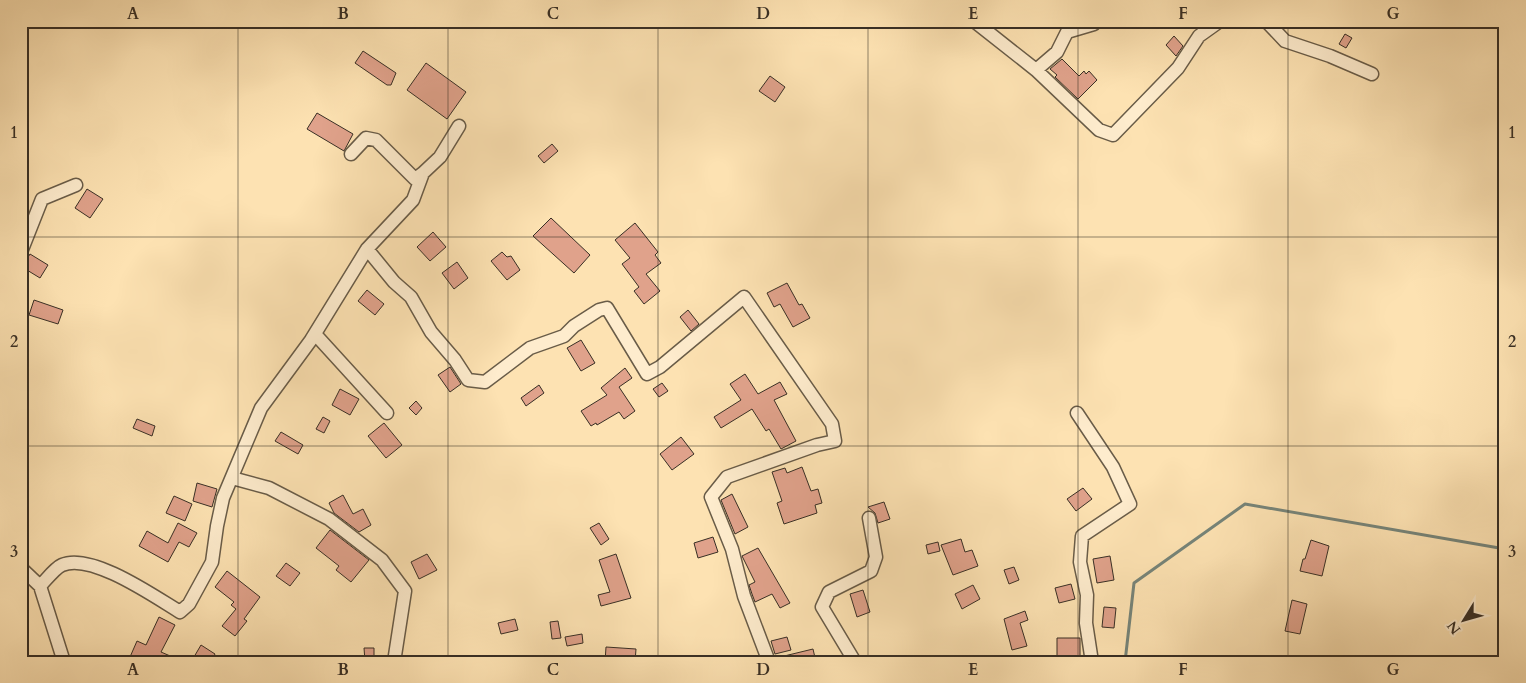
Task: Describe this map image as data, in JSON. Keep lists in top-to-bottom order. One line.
{"north":"bottom left","grid":{"columns":["A","B","C","D","E","F","G"],"rows":["1","2","3"]}}
